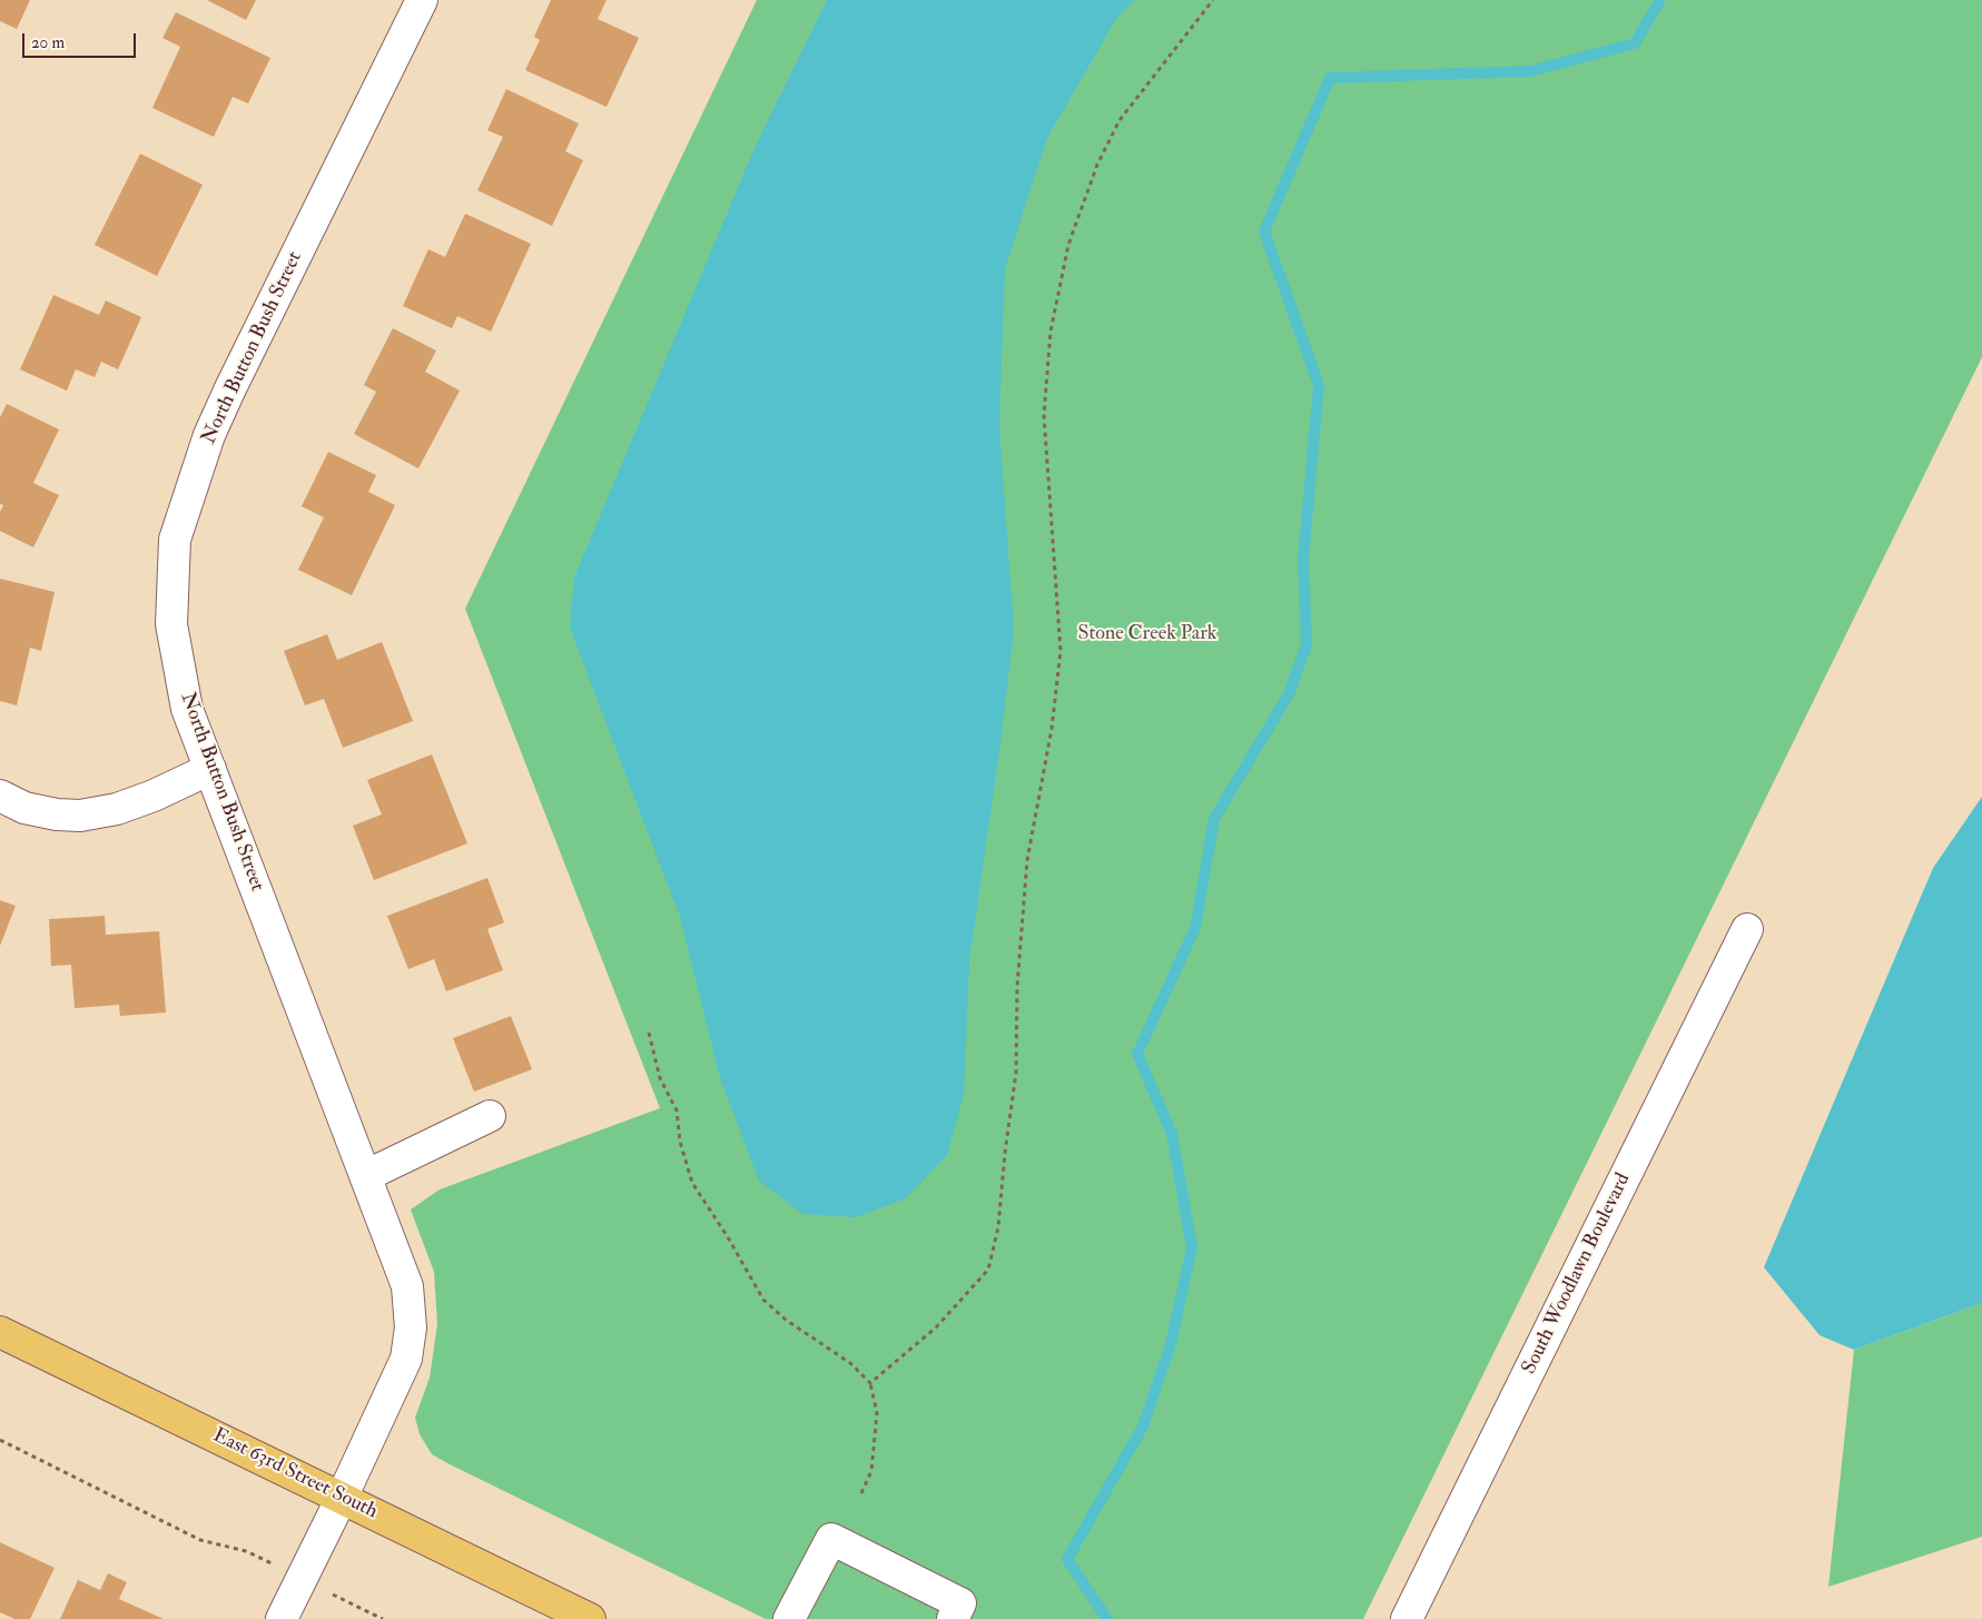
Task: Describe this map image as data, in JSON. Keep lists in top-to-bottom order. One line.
{"streets":{"main road":["East 63rd Street South"],"street":["North Button Bush Street","South Woodlawn Boulevard"]},"crossings":[["North Button Bush Street","East 63rd Street South"]],"parks":["Stone Creek Park"],"scale_bar":"20 m"}
